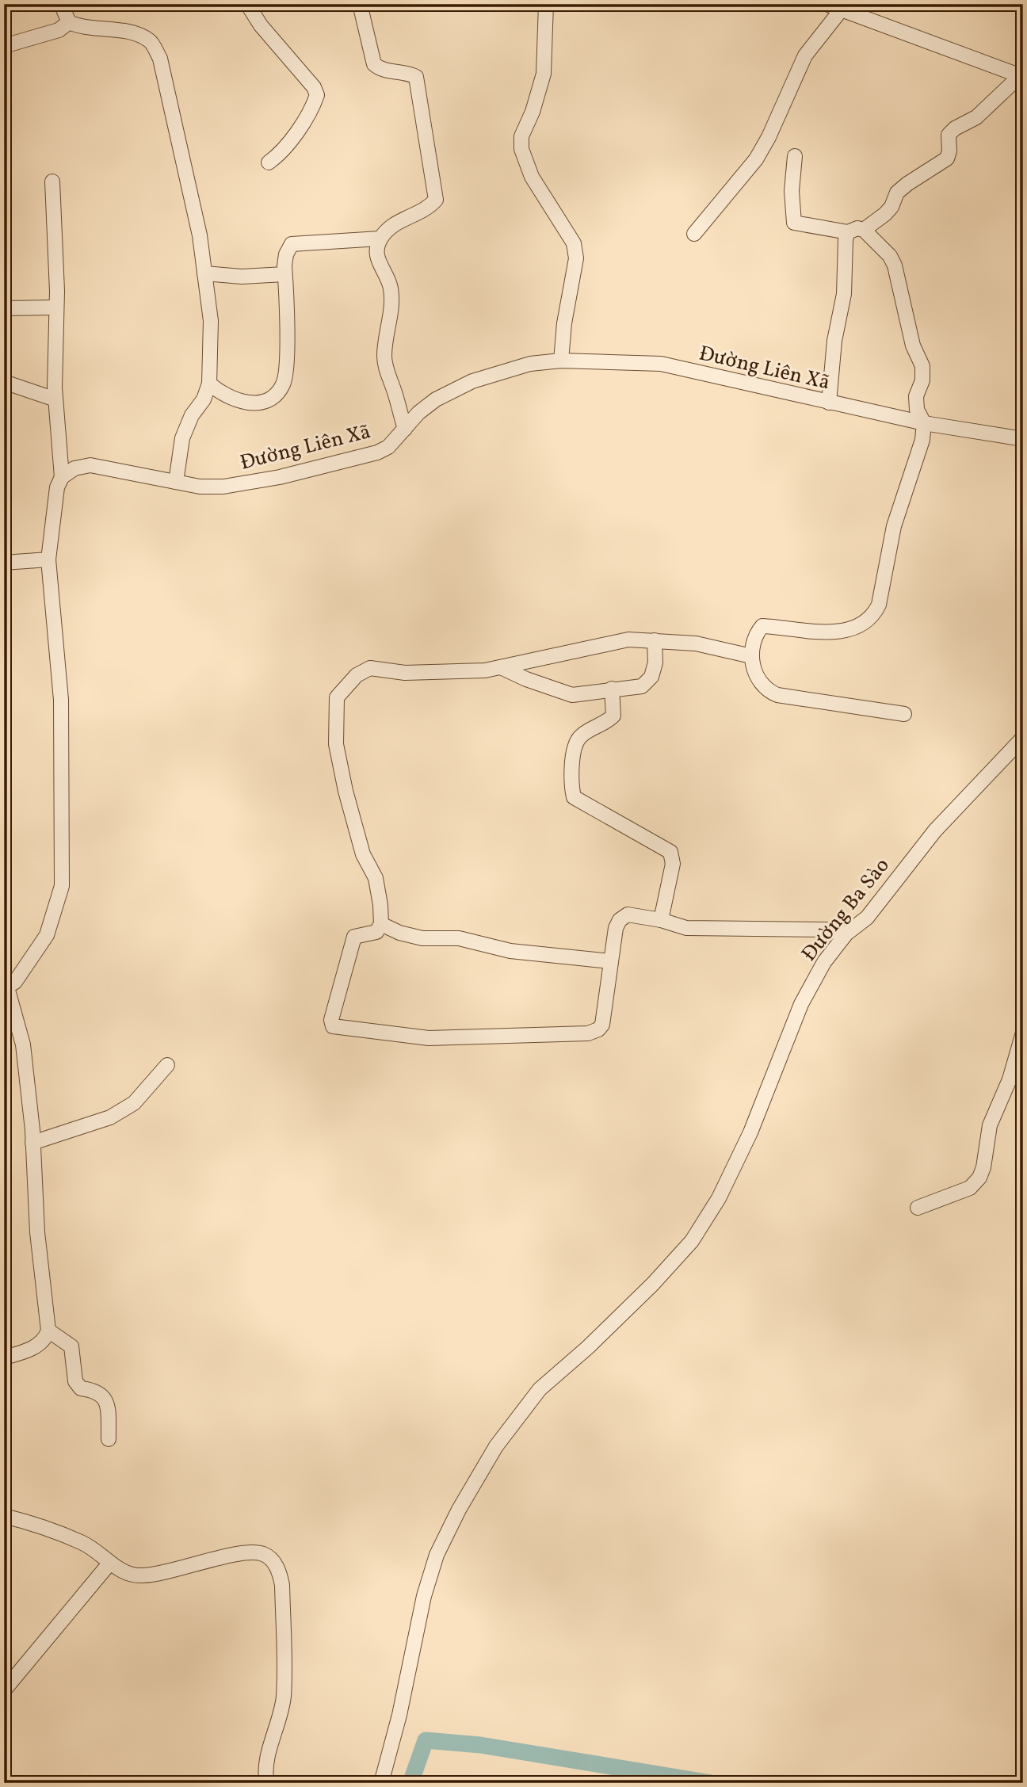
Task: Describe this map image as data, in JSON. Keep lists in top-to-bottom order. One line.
{"streets":{"street":["Đường Liên Xã","Đường Ba Sào"]}}
